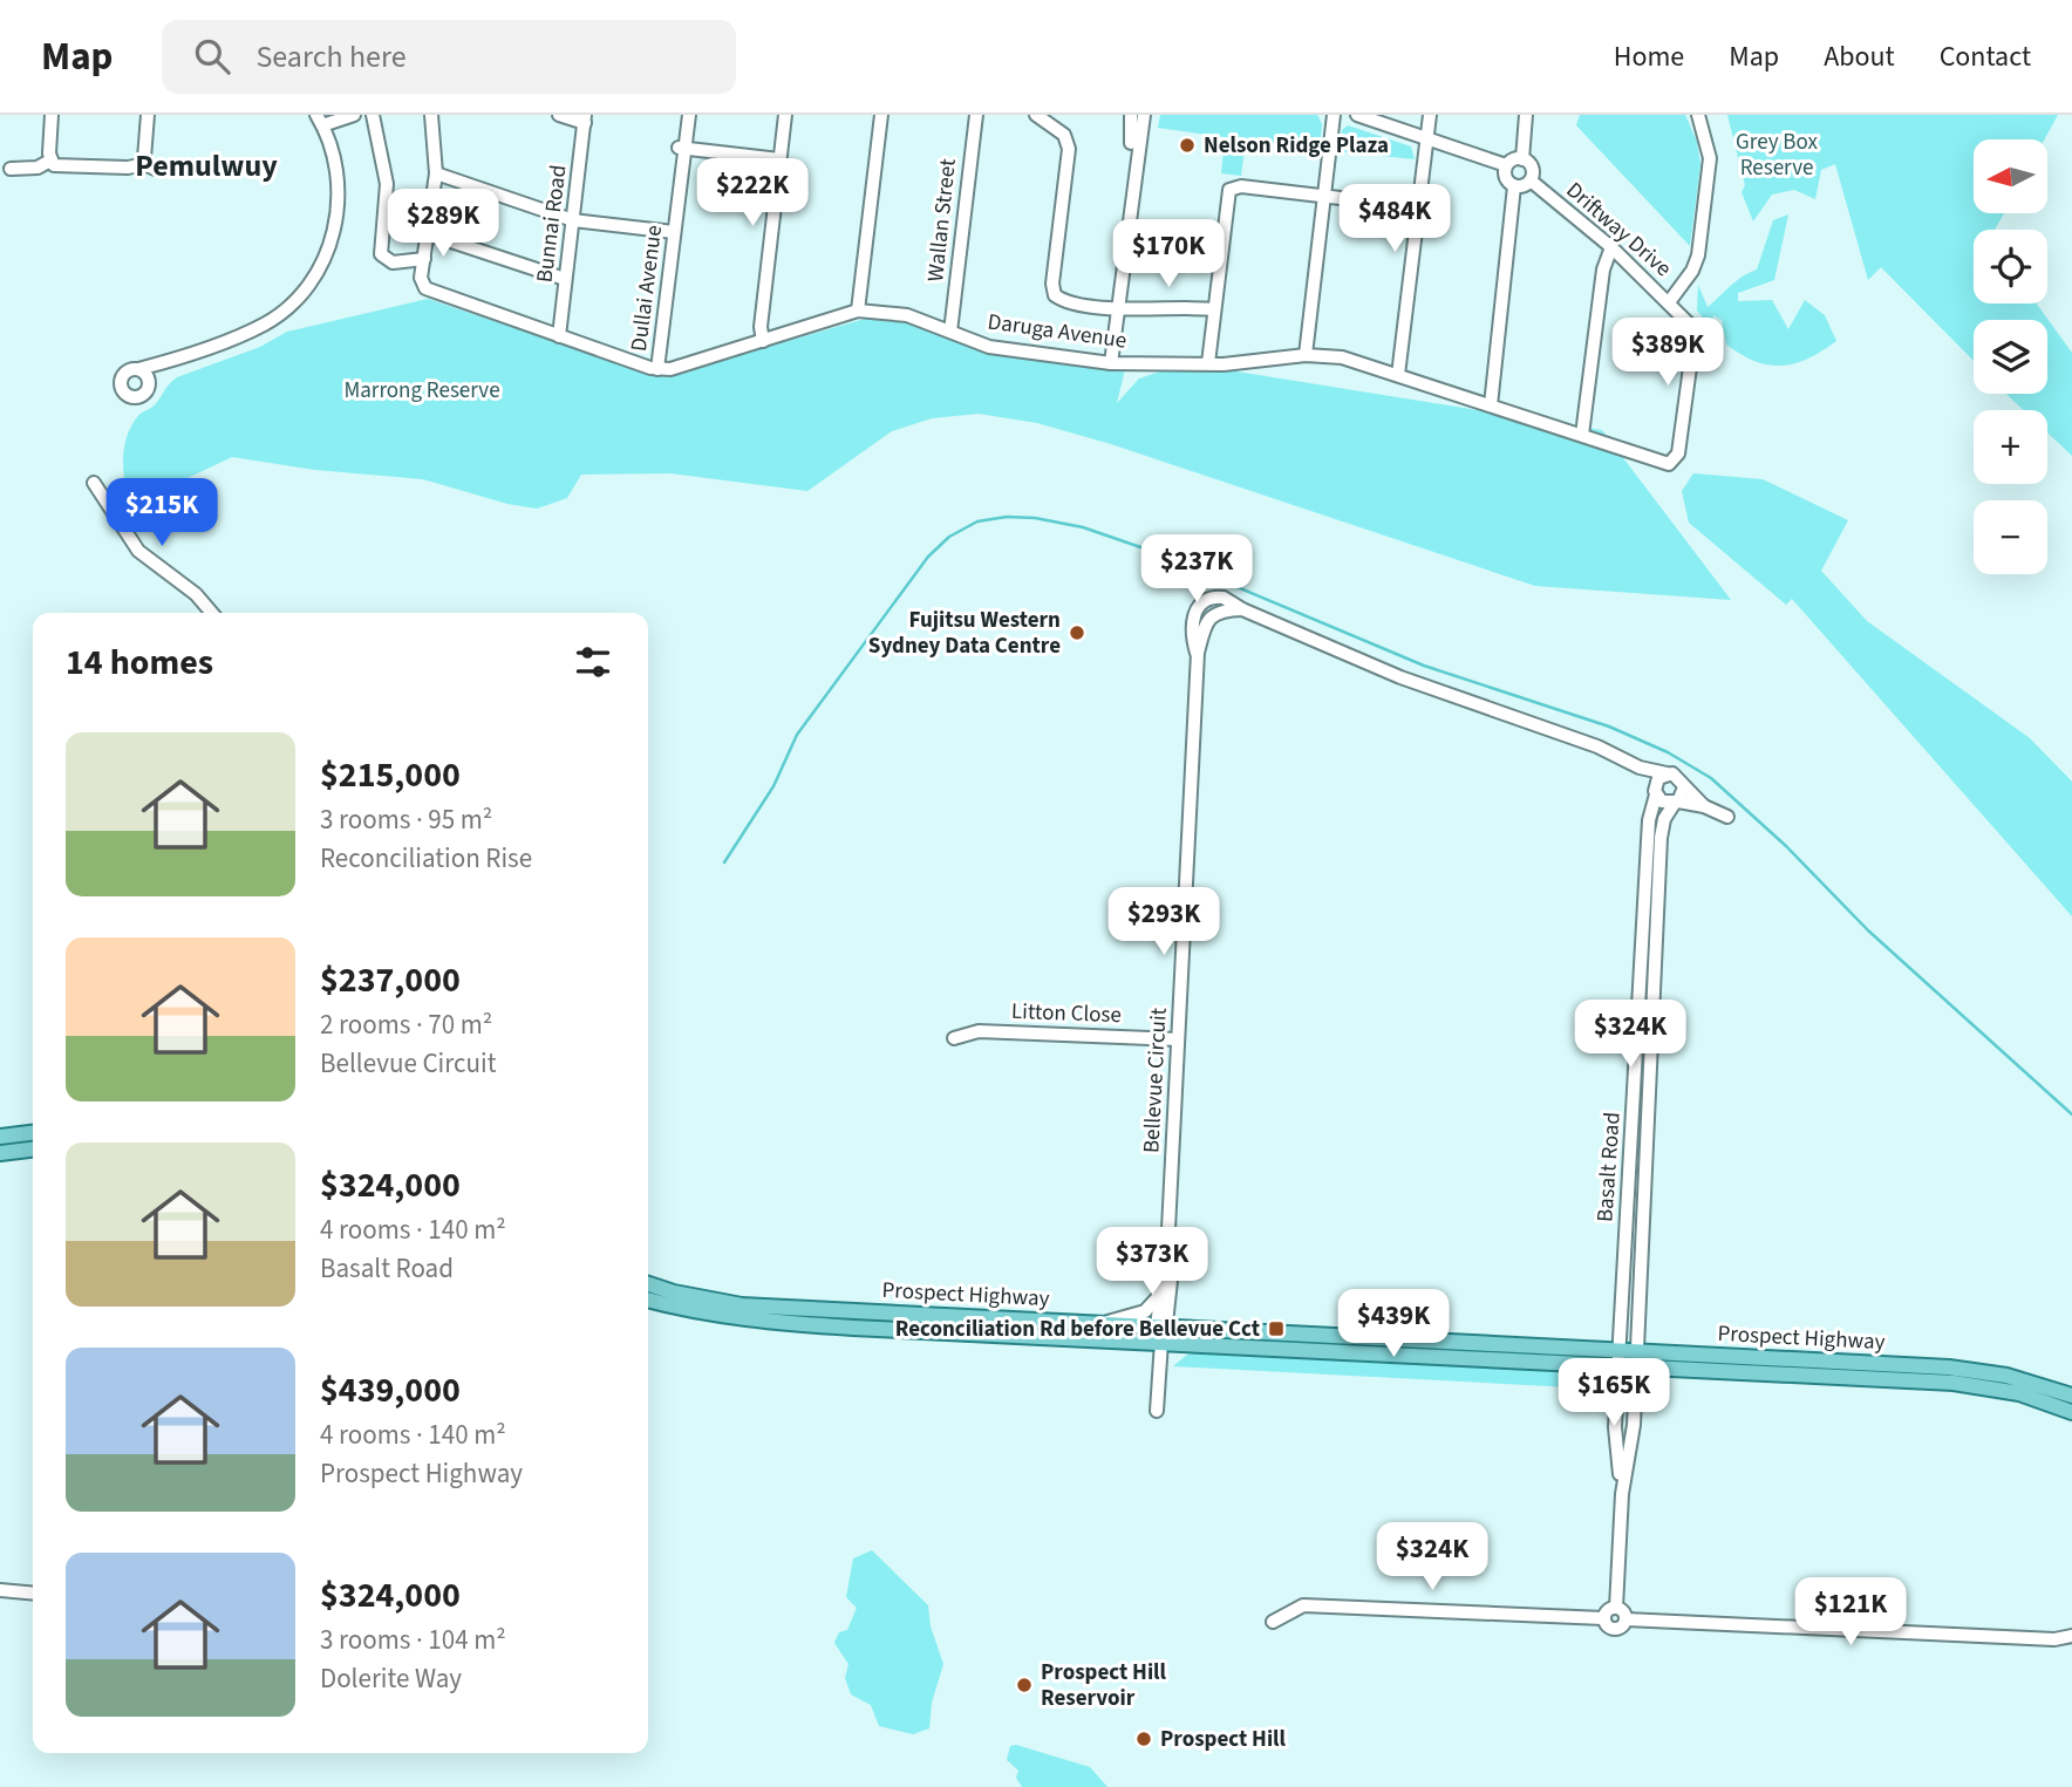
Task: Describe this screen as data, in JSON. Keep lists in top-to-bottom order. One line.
{"streets":{"main road":["Prospect Highway"],"street":["Wallan Street","Bunnai Road","Driftway Drive","Dullai Avenue","Daruga Avenue","Litton Close","Bellevue Circuit","Basalt Road"]},"crossings":[["Wallan Street","Daruga Avenue"],["Driftway Drive","Daruga Avenue"],["Dullai Avenue","Daruga Avenue"],["Litton Close","Bellevue Circuit"],["Bellevue Circuit","Basalt Road"],["Bellevue Circuit","Prospect Highway"],["Basalt Road","Prospect Highway"]],"districts":["Pemulwuy"],"parks":["Grey Box Reserve","Marrong Reserve"],"places":{"other":["Nelson Ridge Plaza","Fujitsu Western Sydney Data Centre","Prospect Hill Reservoir","Prospect Hill"],"transit":["Reconciliation Rd before Bellevue Cct"]},"north":"left","page":{"header":"Map","search":"Search here","nav":["Home","Map","About","Contact"],"map_buttons":["+","−"],"price":["$222K","$484K","$289K","$170K","$389K","$215K","$237K","$293K","$324K","$373K","$439K","$165K","$324K","$121K"],"heading":"14 homes","list":[{"name":"$215,000","note":"3 rooms · 95 m² · Reconciliation Rise"},{"name":"$237,000","note":"2 rooms · 70 m² · Bellevue Circuit"},{"name":"$324,000","note":"4 rooms · 140 m² · Basalt Road"},{"name":"$439,000","note":"4 rooms · 140 m² · Prospect Highway"},{"name":"$324,000","note":"3 rooms · 104 m² · Dolerite Way"}]}}
